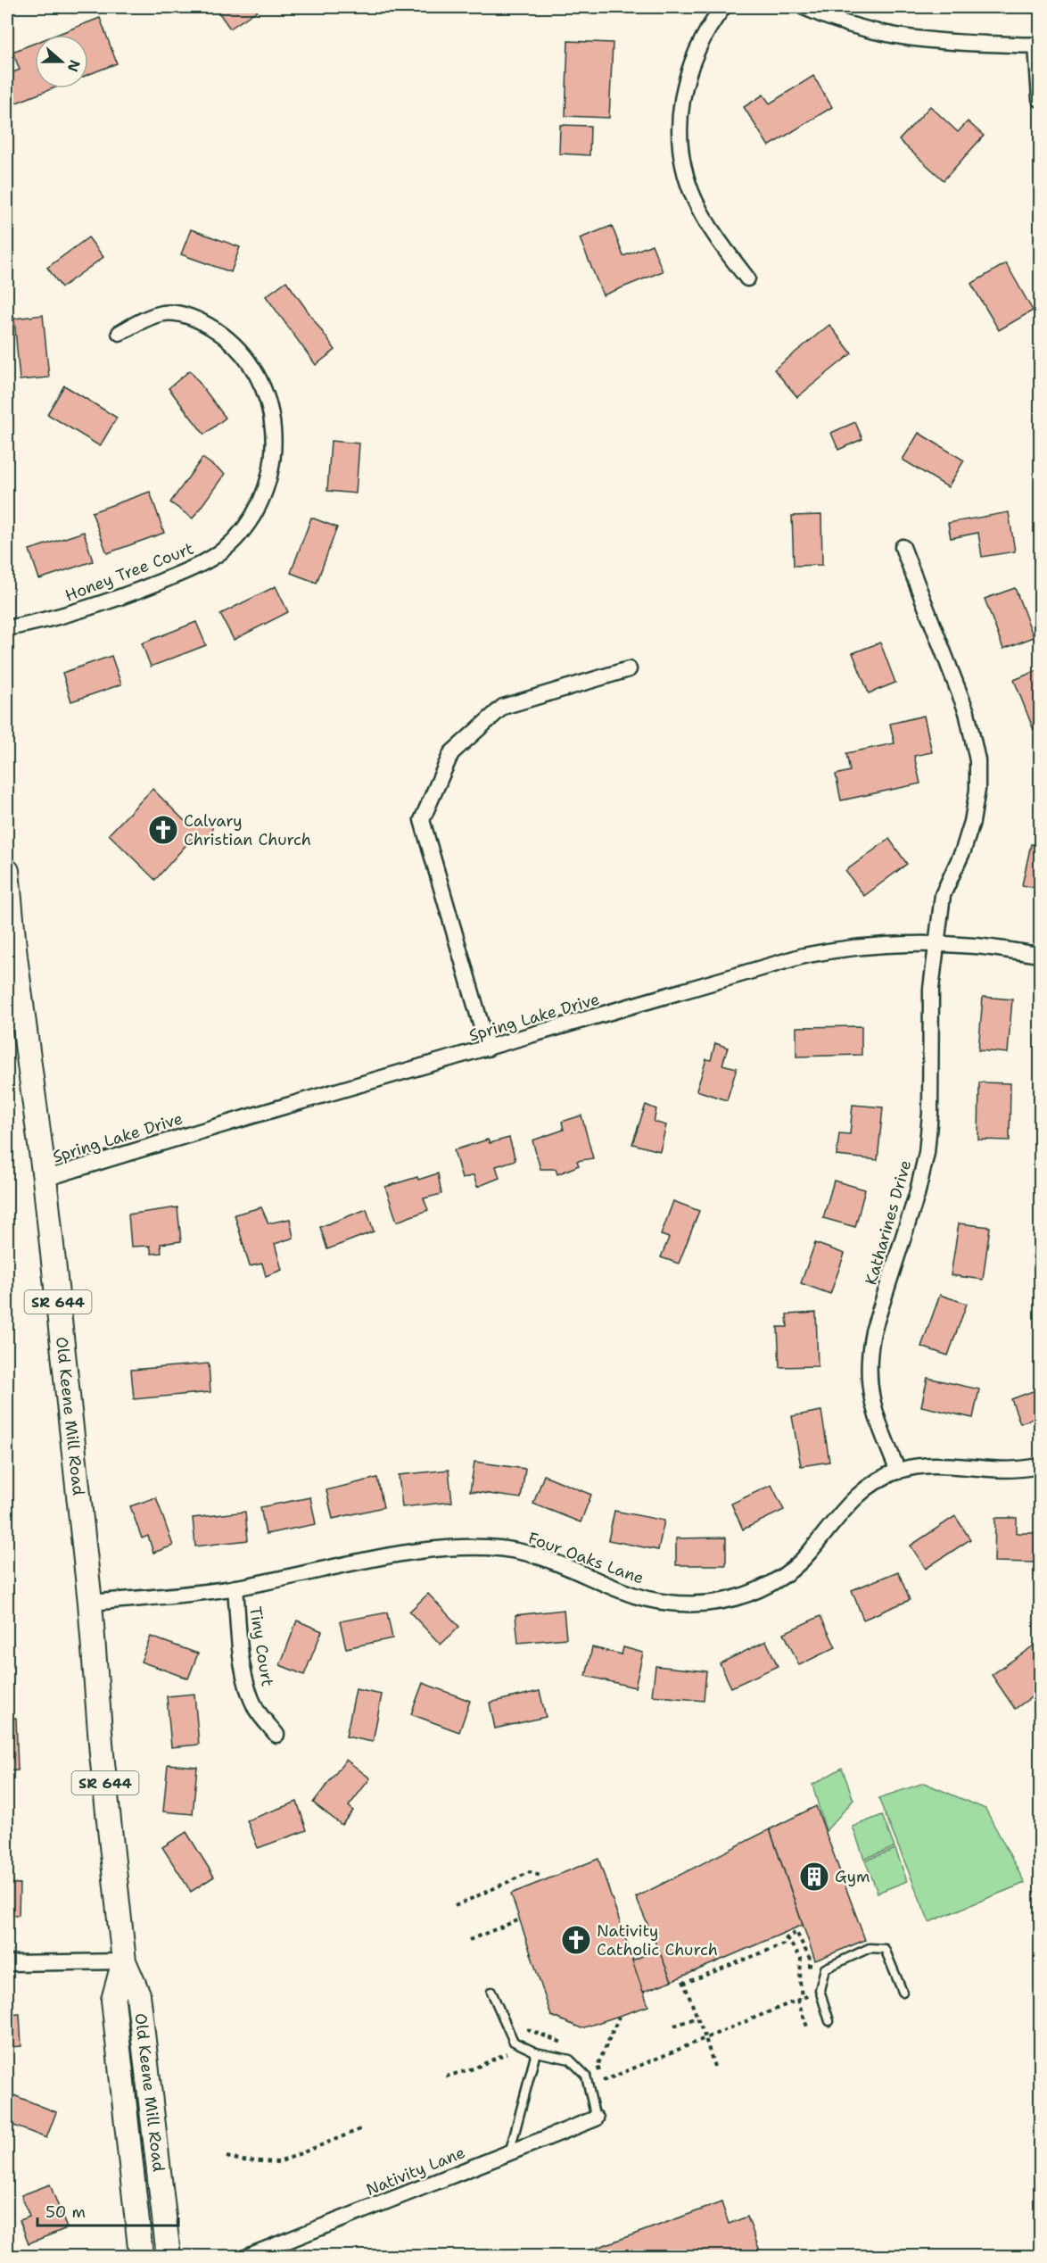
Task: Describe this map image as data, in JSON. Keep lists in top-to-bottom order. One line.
{"streets":{"main road":["SR 644","Old Keene Mill Road"],"street":["Honey Tree Court","Spring Lake Drive","Katharines Drive","Four Oaks Lane","Tiny Court","Nativity Lane"]},"crossings":[["Spring Lake Drive","Katharines Drive"],["Spring Lake Drive","Old Keene Mill Road"],["Katharines Drive","Four Oaks Lane"],["Old Keene Mill Road","Four Oaks Lane"],["Four Oaks Lane","Tiny Court"]],"places":{"church":["Calvary Christian Church","Nativity Catholic Church"],"building":["Gym"]},"scale_bar":"50 m","north":"right"}
